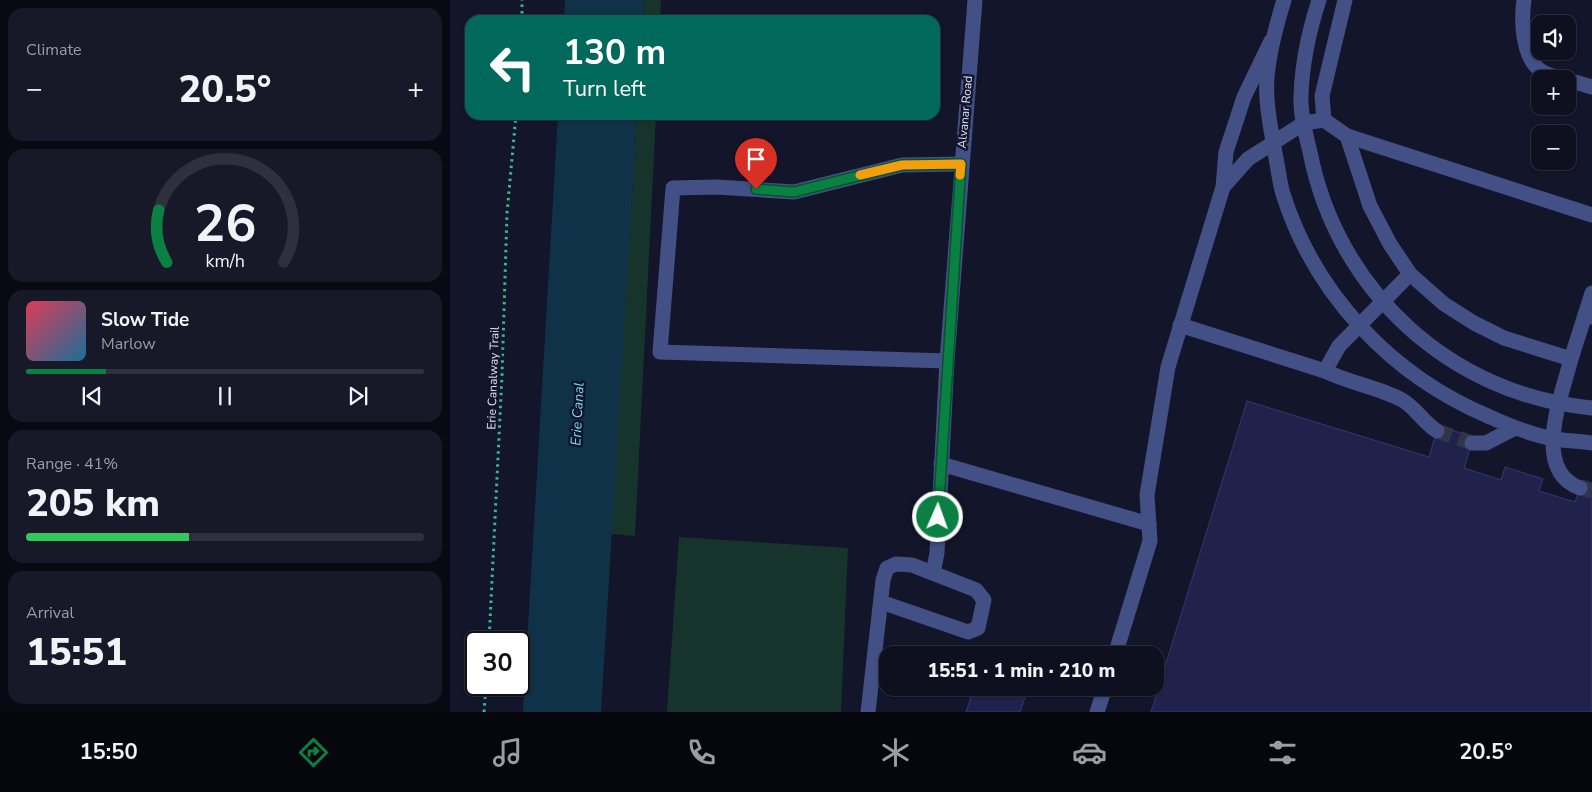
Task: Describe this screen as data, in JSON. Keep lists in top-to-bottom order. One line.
{"streets":{"street":["Alvanar Road"],"path":["Erie Canalway Trail"]},"water":["Erie Canal"],"page":{"tile":["Climate",["Range · 41%","205 km"],["Arrival","15:51"]],"map_buttons":["+","−"],"turn":["130 m","Turn left"],"heat":["−","20.5°","+"],"song":["Slow Tide","Marlow"],"limit":"30","trip":"15:51 · 1 min · 210 m","tabs":["15:50","20.5°"],"gauge":["26","km/h"]}}
